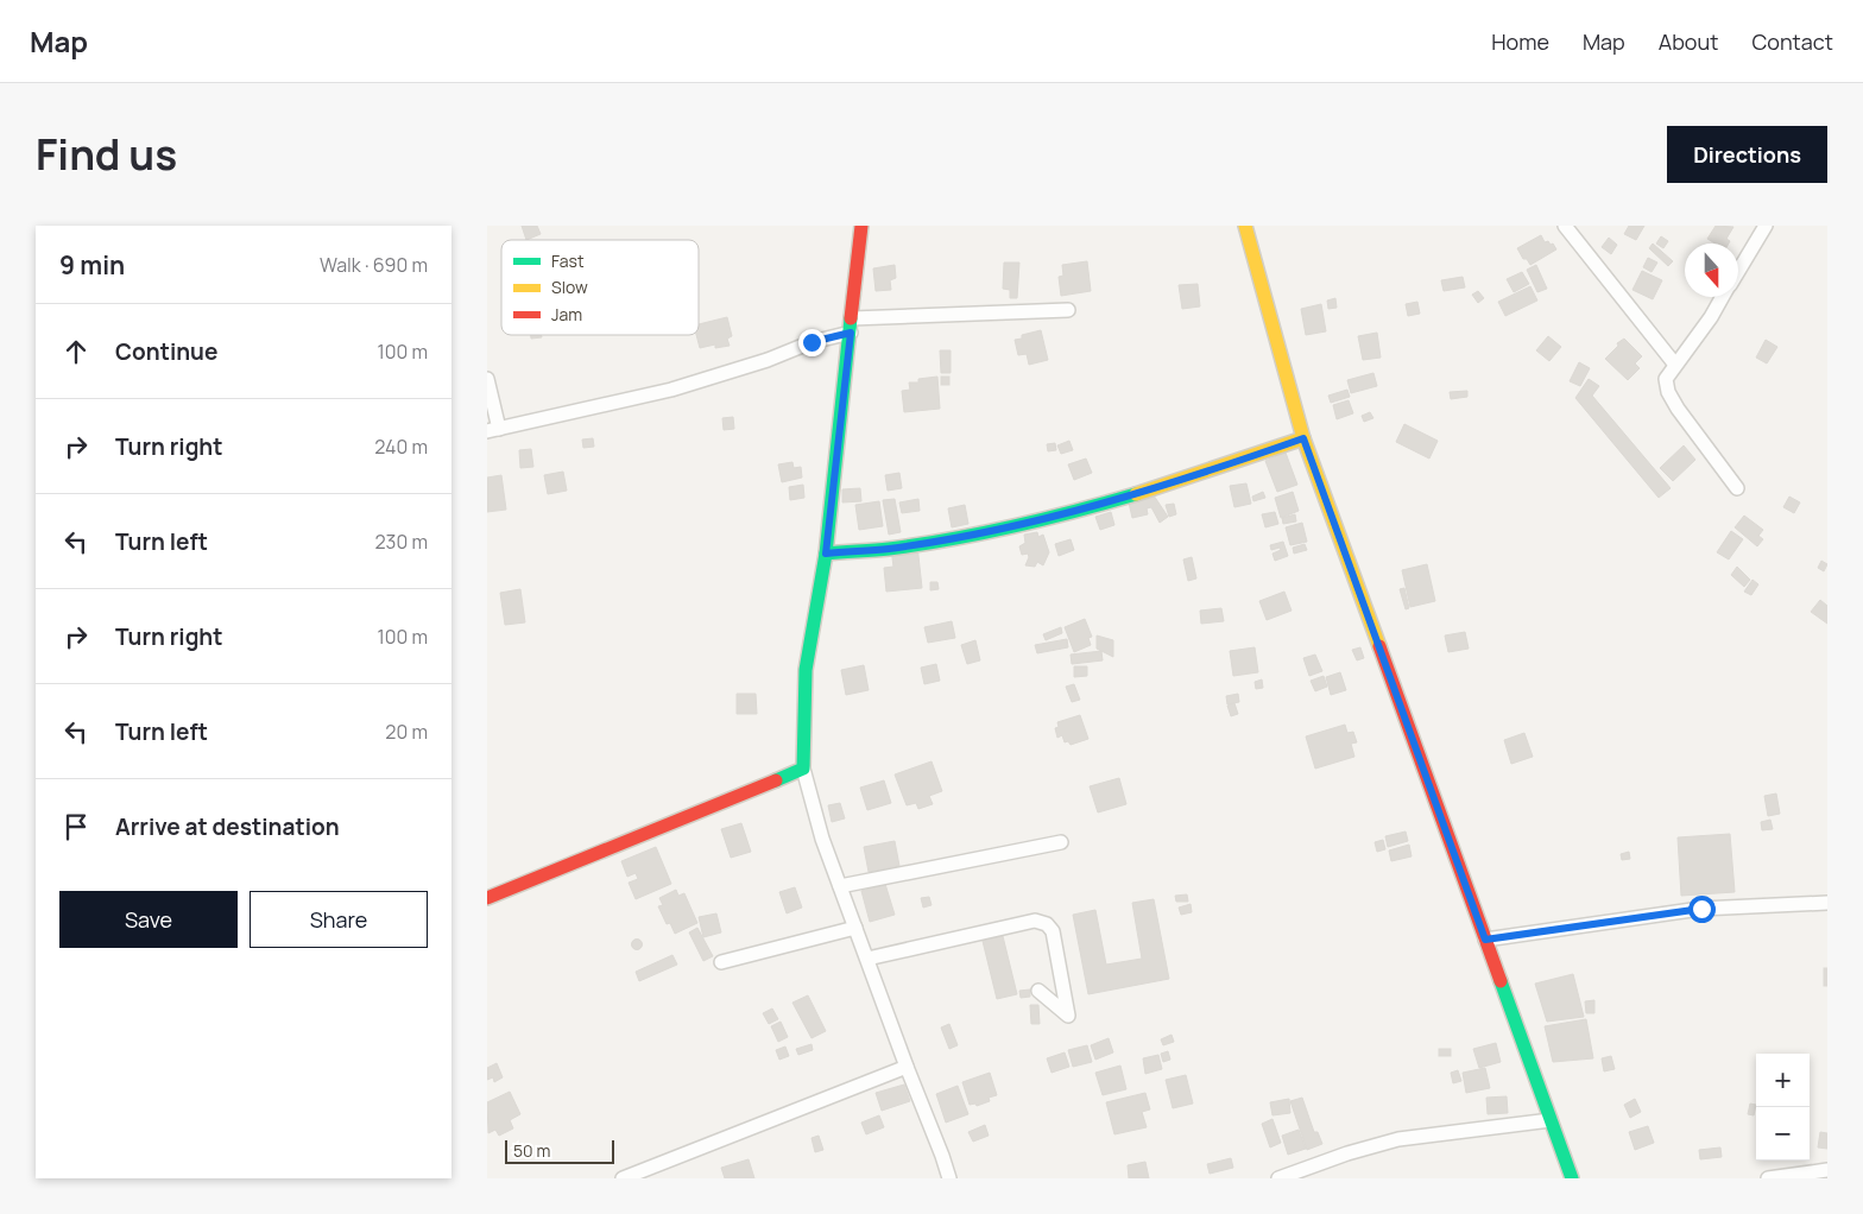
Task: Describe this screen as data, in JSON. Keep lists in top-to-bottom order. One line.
{"legend":["Fast","Slow","Jam"],"scale_bar":"50 m","north":"bottom","page":{"header":"Map","nav":["Home","Map","About","Contact"],"title":"Find us","buttons":["Directions",["Save","Share"]],"heading":["9 min","Walk · 690 m"],"list":[["Continue","100 m"],["Turn right","240 m"],["Turn left","230 m"],["Turn right","100 m"],["Turn left","20 m"],"Arrive at destination"],"map_buttons":["+","−"],"scale":"50 m"}}
